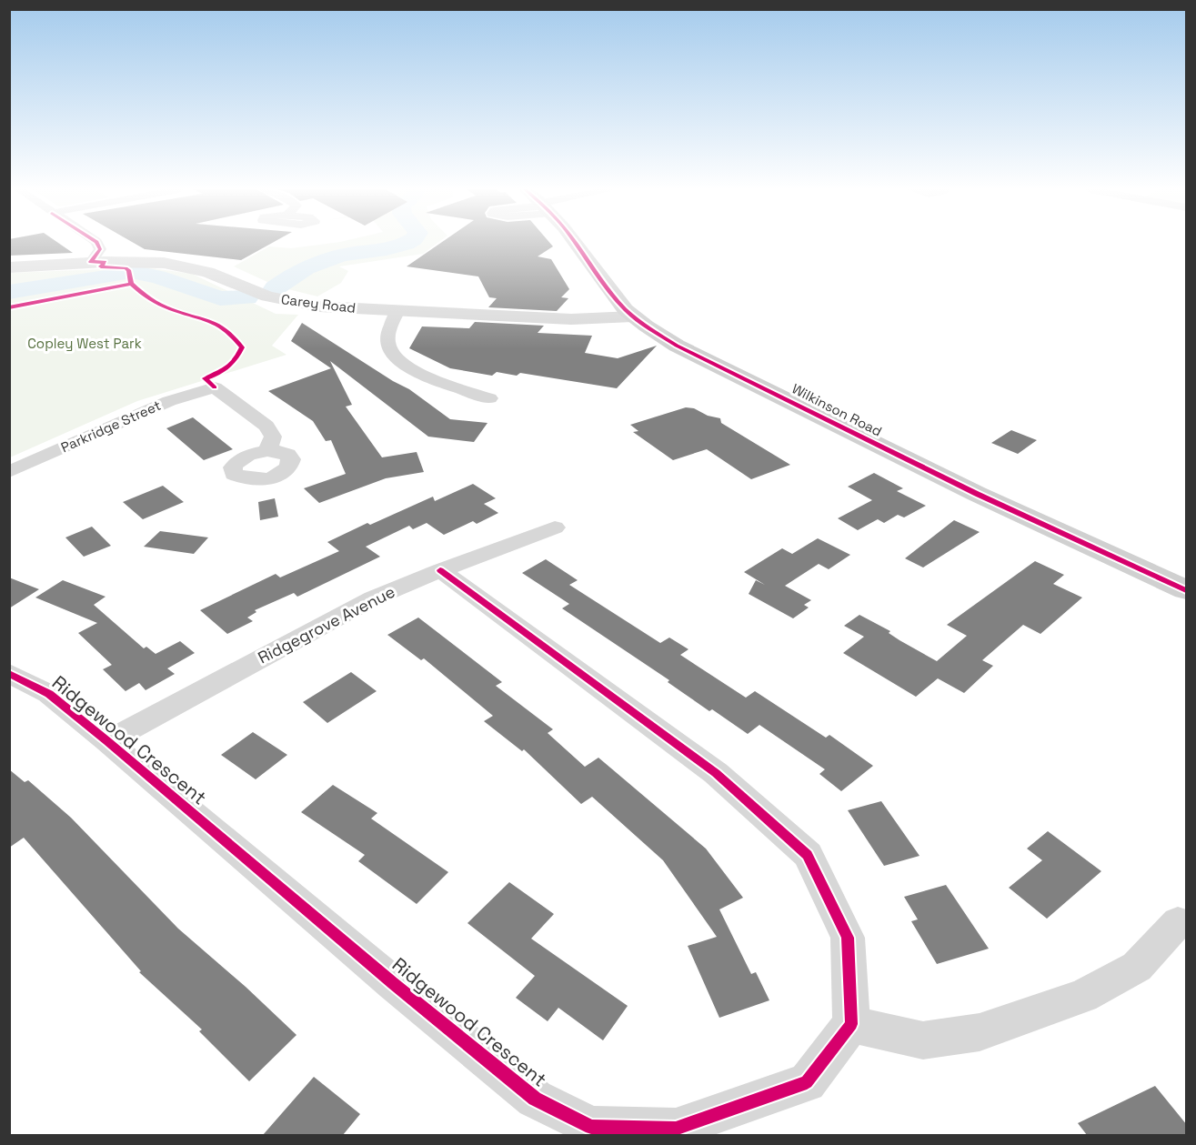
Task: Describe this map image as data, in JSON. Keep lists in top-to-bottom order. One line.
{"streets":{"main road":["Wilkinson Road"],"street":["Carey Road","Parkridge Street","Ridgegrove Avenue","Ridgewood Crescent"]},"crossings":[["Carey Road","Wilkinson Road"],["Ridgegrove Avenue","Ridgewood Crescent"]],"parks":["Copley West Park"]}
